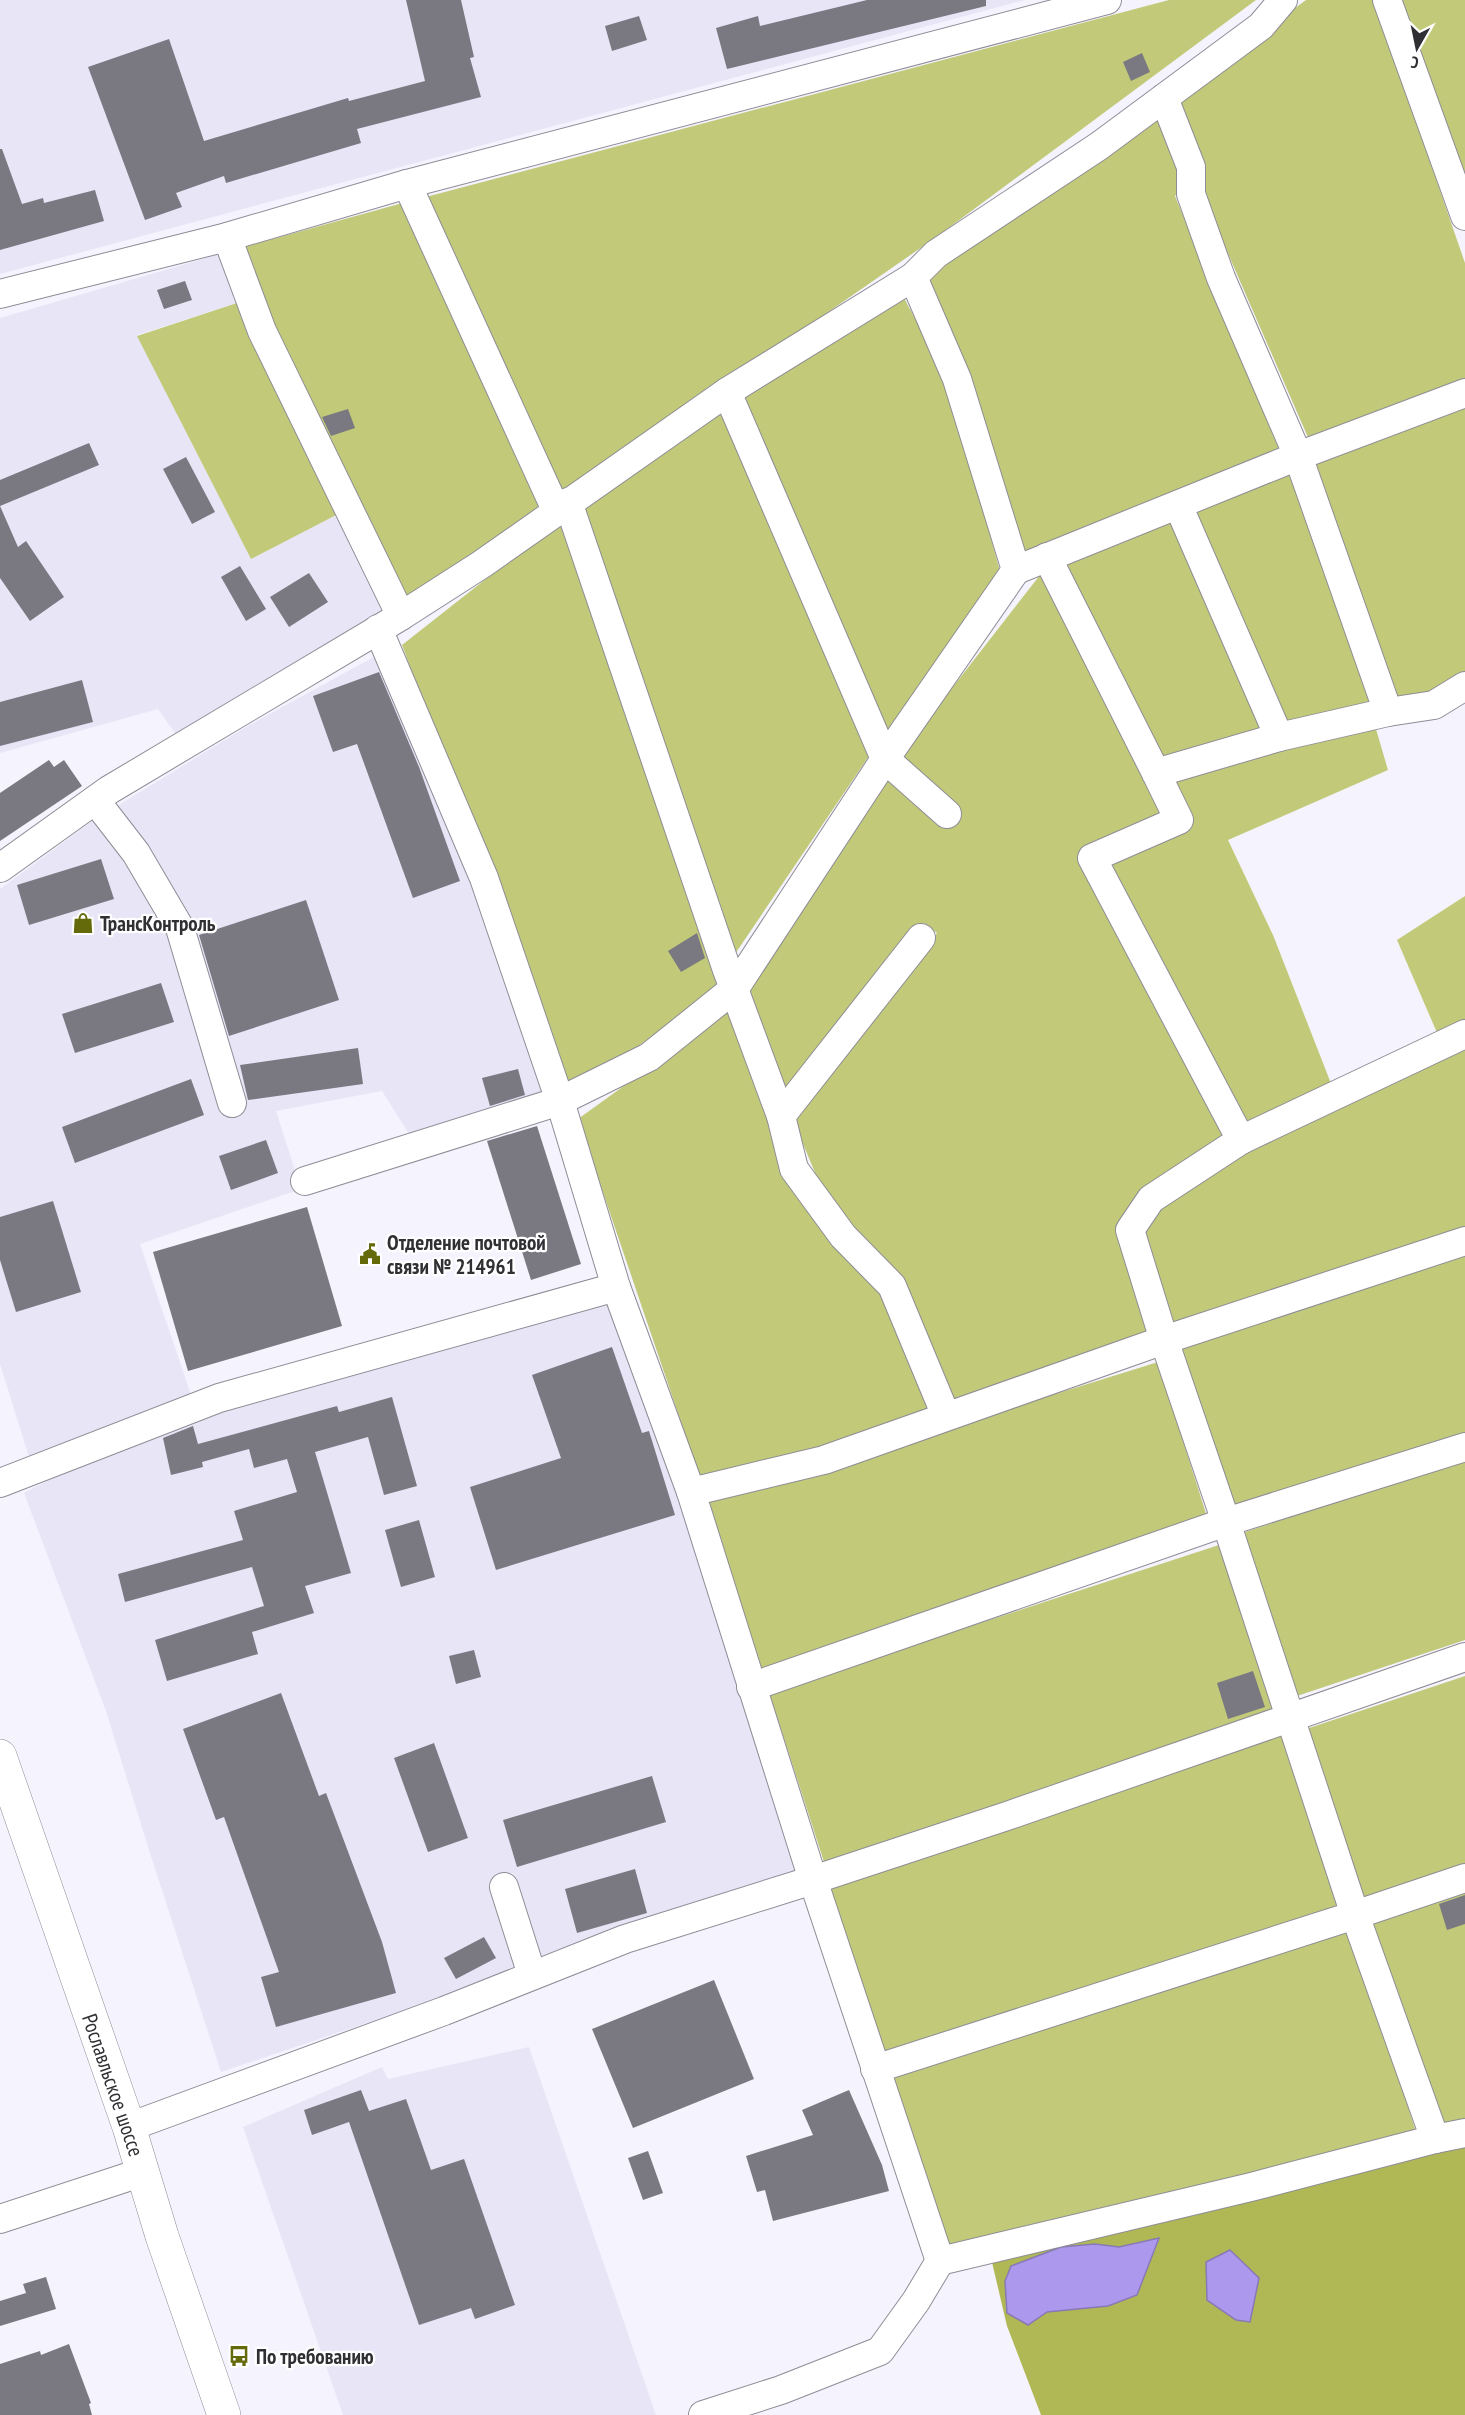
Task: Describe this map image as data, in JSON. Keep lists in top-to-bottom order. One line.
{"streets":{"main road":["Рославльское шоссе"]},"places":{"shop":["ТрансКонтроль"],"public building":["Отделение почтовой связи № 214961"],"bus stop":["По требованию"]},"north":"bottom"}
